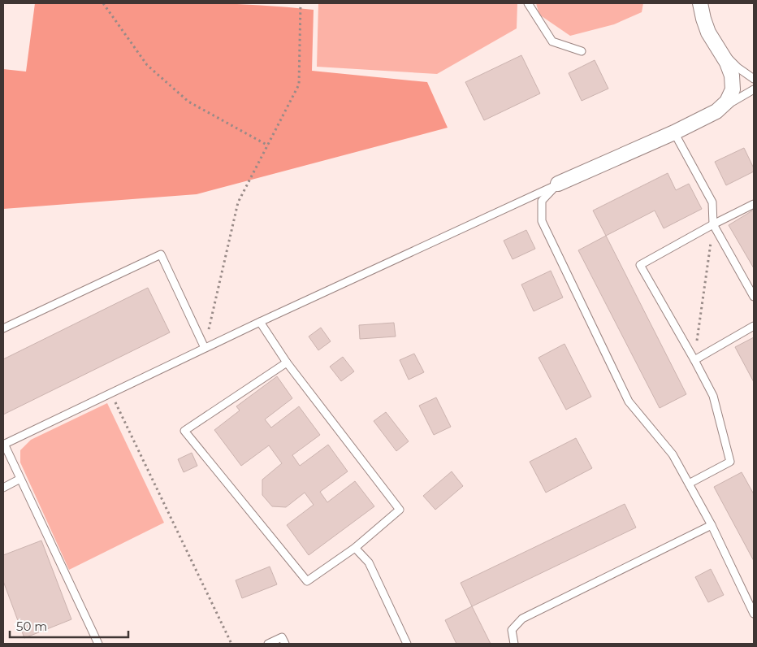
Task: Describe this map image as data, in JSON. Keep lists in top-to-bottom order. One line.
{"scale_bar":"50 m"}
